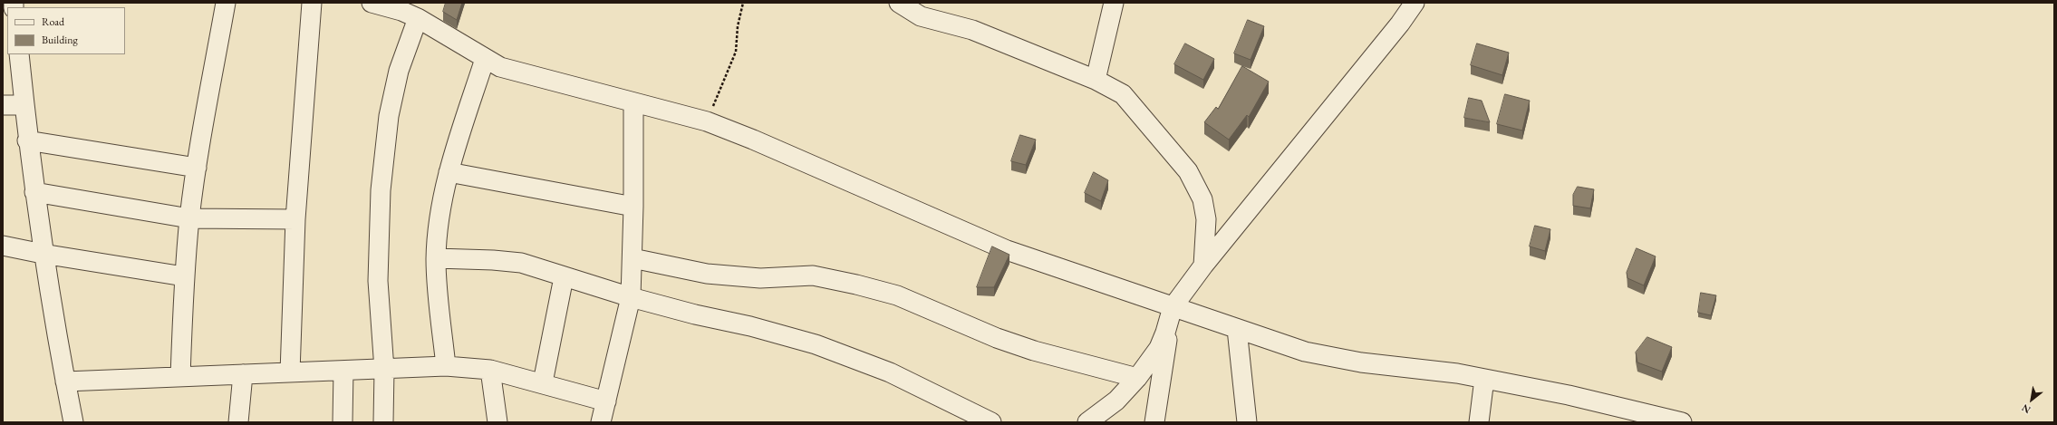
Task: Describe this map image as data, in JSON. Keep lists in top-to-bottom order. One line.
{"legend":["Road","Building"],"north":"bottom left"}
